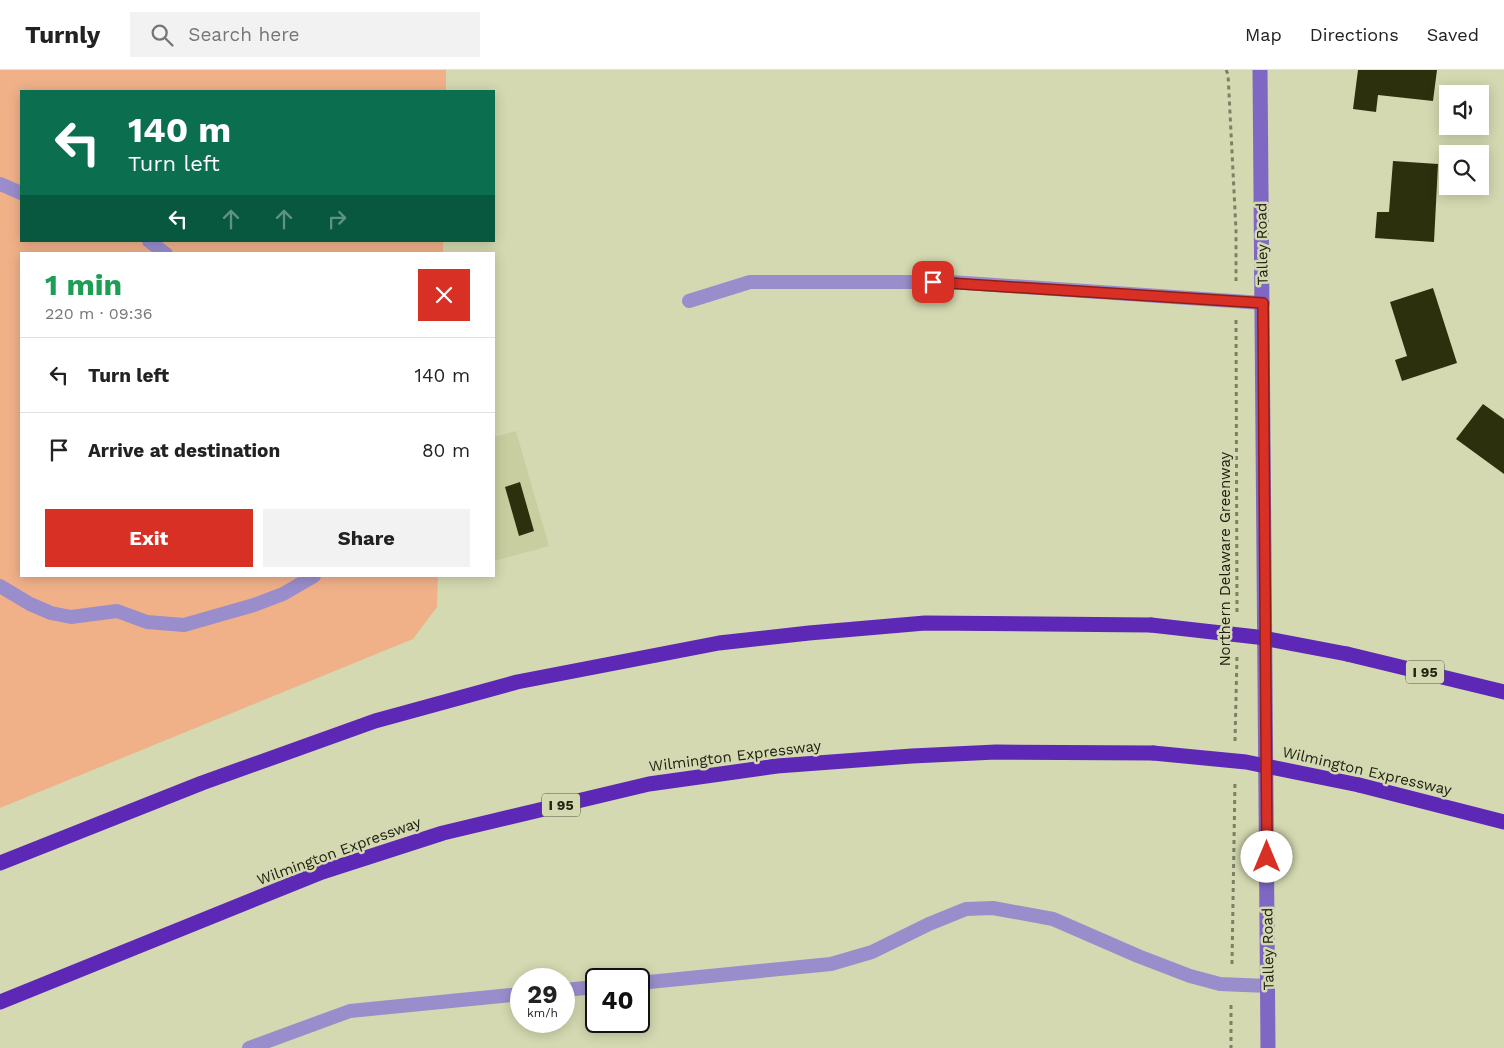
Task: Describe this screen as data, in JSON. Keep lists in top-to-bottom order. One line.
{"streets":{"highway":["I 95","Wilmington Expressway"],"street":["Talley Road"],"path":["Northern Delaware Greenway"]},"page":{"header":"Turnly","search":"Search here","nav":["Map","Directions","Saved"],"turn":["140 m","Turn left"],"heading":["1 min","220 m · 09:36"],"list":[{"name":"Turn left","value":"140 m"},{"name":"Arrive at destination","value":"80 m"}],"buttons":["Exit","Share"],"speed":"29 km/h","limit":"40"}}
